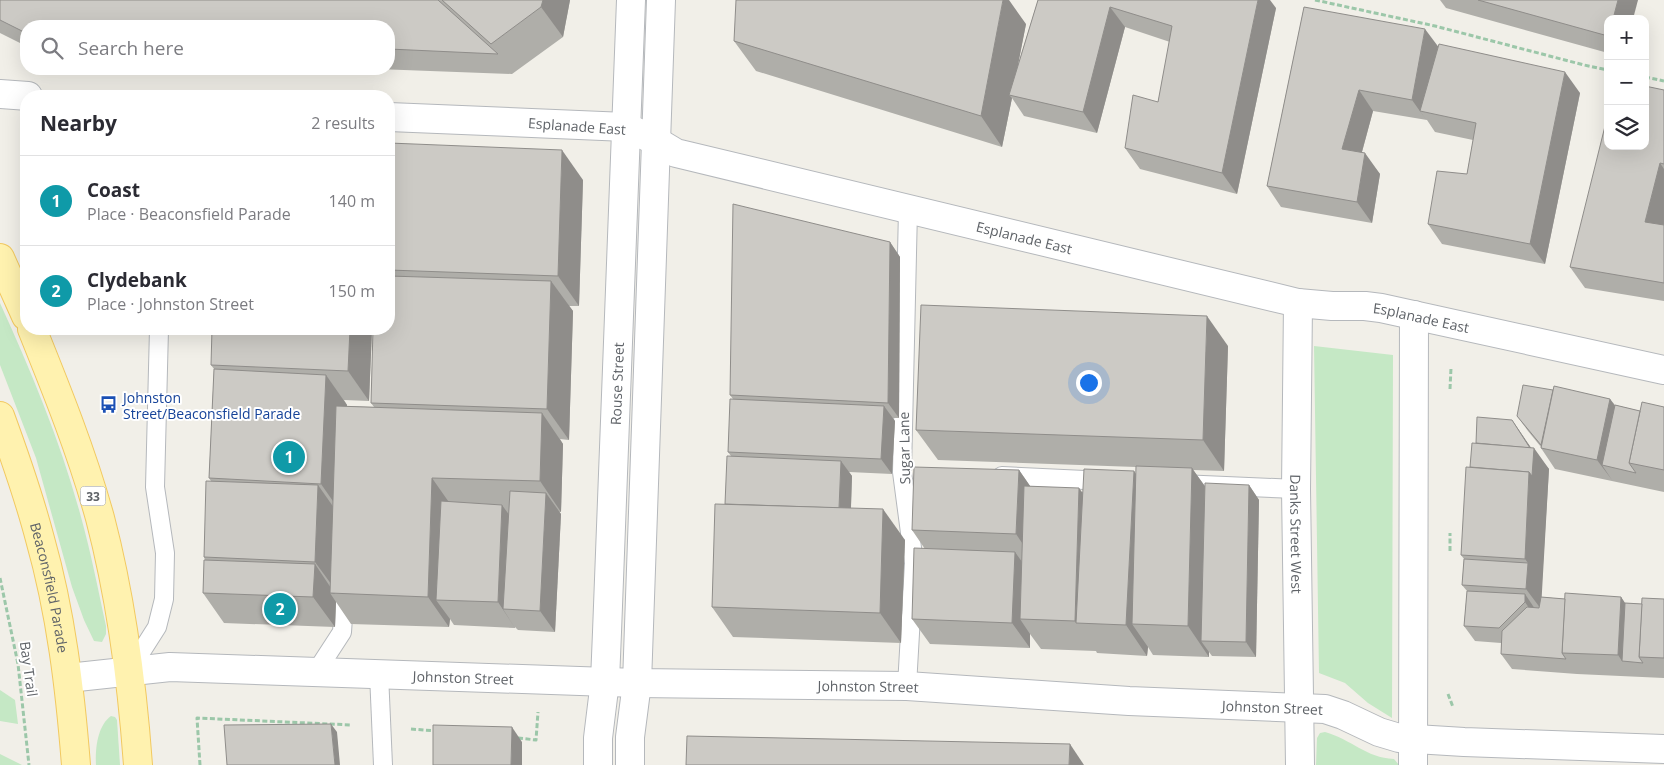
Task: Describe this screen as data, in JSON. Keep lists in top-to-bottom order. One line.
{"streets":{"main road":["33","Beaconsfield Parade"],"street":["Esplanade East","Rouse Street","Danks Street West","Johnston Street"],"lane":["Sugar Lane"],"path":["Bay Trail"]},"crossings":[["Esplanade East","Rouse Street"],["Esplanade East","Sugar Lane"],["Esplanade East","Danks Street West"],["Rouse Street","Johnston Street"],["Sugar Lane","Johnston Street"],["33","Johnston Street"],["Danks Street West","Johnston Street"],["Beaconsfield Parade","Johnston Street"]],"places":{"bus stop":["Johnston Street/Beaconsfield Parade"]},"page":{"map_buttons":["+","−"],"search":"Search here","heading":["Nearby","2 results"],"list":[{"mark":"1","name":"Coast","note":"Place · Beaconsfield Parade","value":"140 m"},{"mark":"2","name":"Clydebank","note":"Place · Johnston Street","value":"150 m"}],"pins":["1","2"]}}
